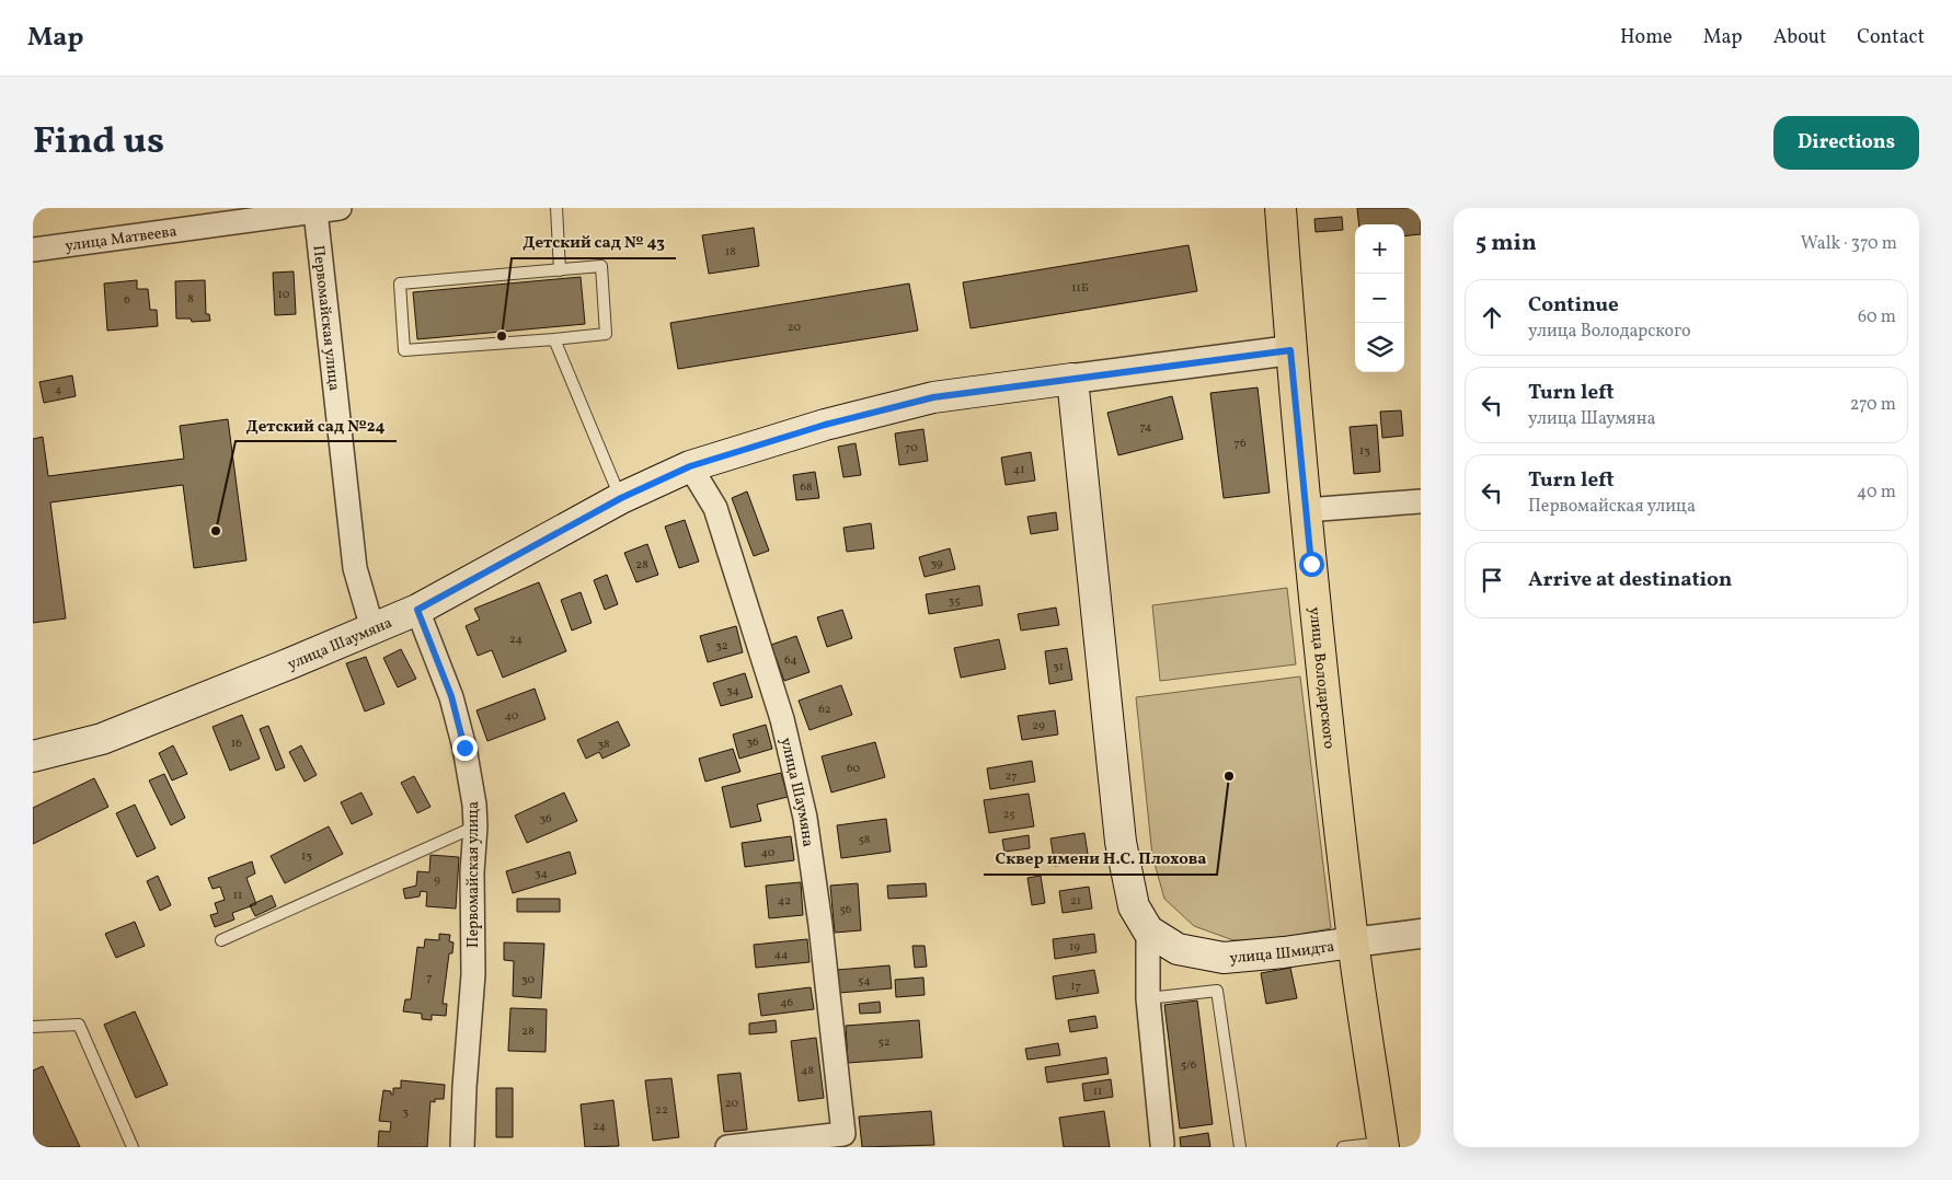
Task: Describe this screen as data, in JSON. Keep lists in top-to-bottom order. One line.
{"streets":{"main road":["улица Шаумяна","улица Володарского","улица Шмидта"],"street":["улица Матвеева","Первомайская улица"]},"crossings":[["улица Матвеева","Первомайская улица"],["Первомайская улица","улица Шаумяна"],["улица Шаумяна","улица Володарского"],["улица Володарского","улица Шмидта"]],"places":["Детский сад № 43","Детский сад №24","Сквер имени Н.С. Плохова"],"house_numbers":["18","11Б","10","8","6","20","4","74","76","70","13","41","68","39","28","35","24","32","64","31","34","62","40","29","36","16","38","60","27","25","36","58","40","13","34","9","11","42","21","56","19","44","7","30","54","17","46","28","52","5/6","48","11","20","22","3","24"],"page":{"header":"Map","nav":["Home","Map","About","Contact"],"title":"Find us","buttons":"Directions","heading":["5 min","Walk · 370 m"],"map_buttons":["+","−"],"list":[["Continue","улица Володарского","60 m"],["Turn left","улица Шаумяна","270 m"],["Turn left","Первомайская улица","40 m"],"Arrive at destination"]}}
